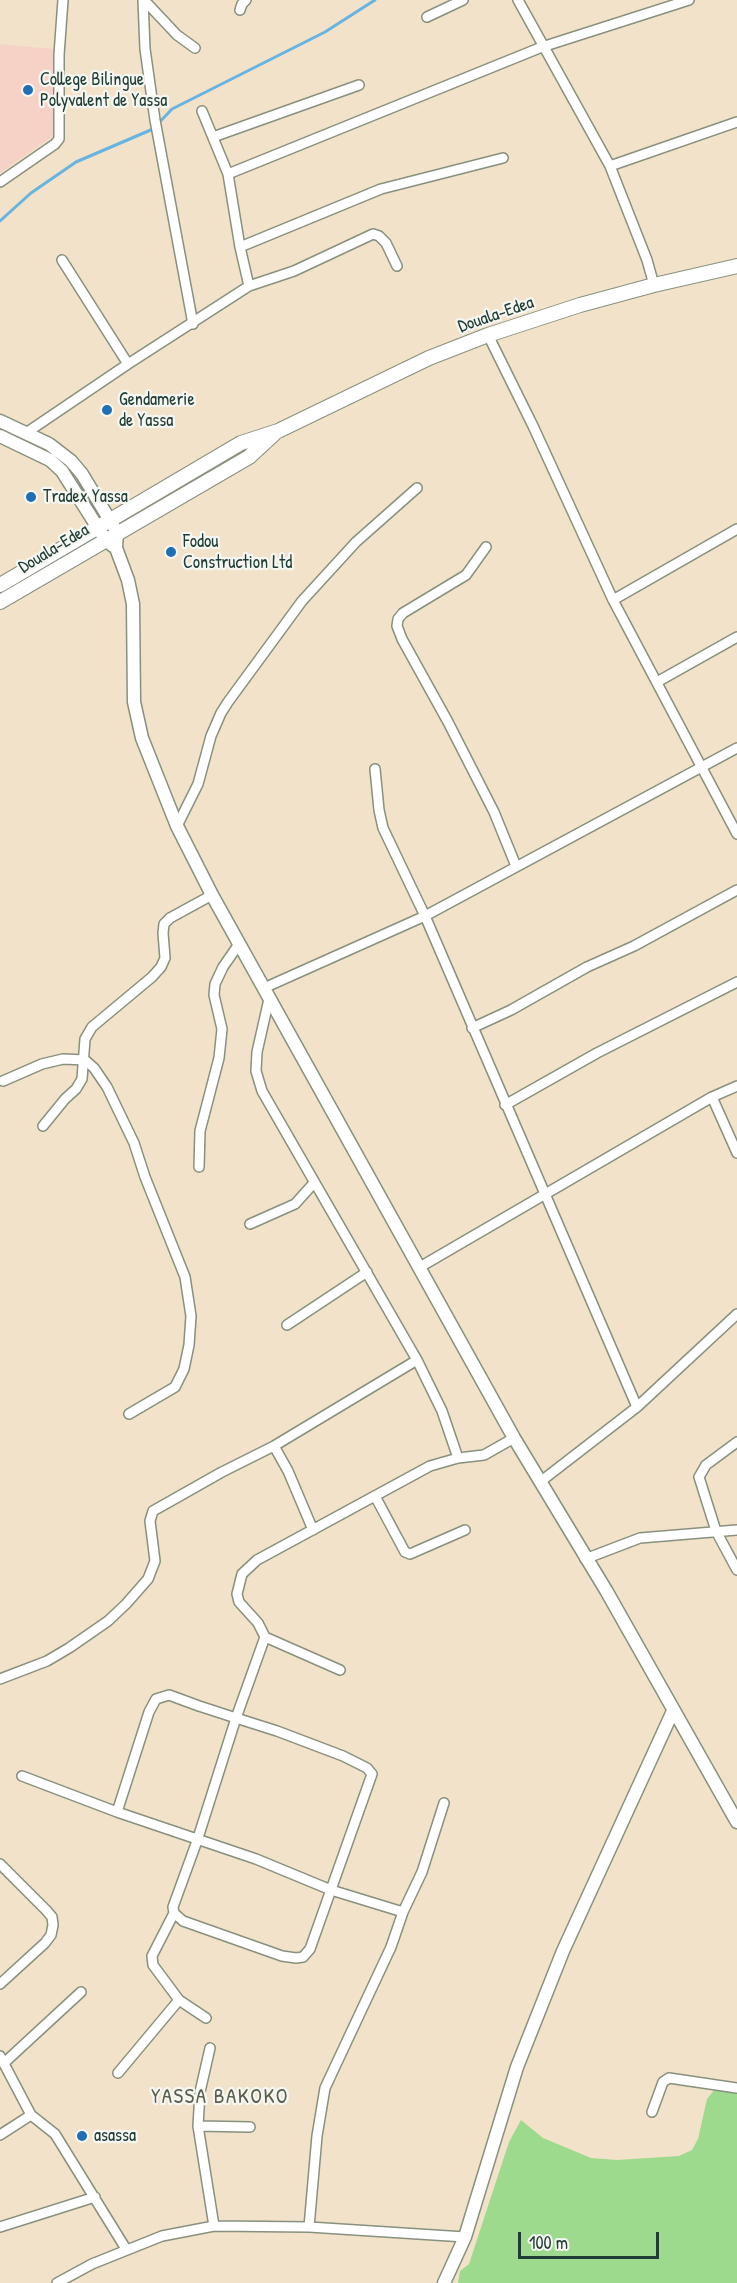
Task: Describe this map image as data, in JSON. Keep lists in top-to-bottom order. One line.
{"streets":{"highway":["Douala-Edea"]},"districts":["YASSA BAKOKO"],"places":["College Bilingue Polyvalent de Yassa","Gendamerie de Yassa","Tradex Yassa","Fodou Construction Ltd","asassa"],"scale_bar":"100 m"}
